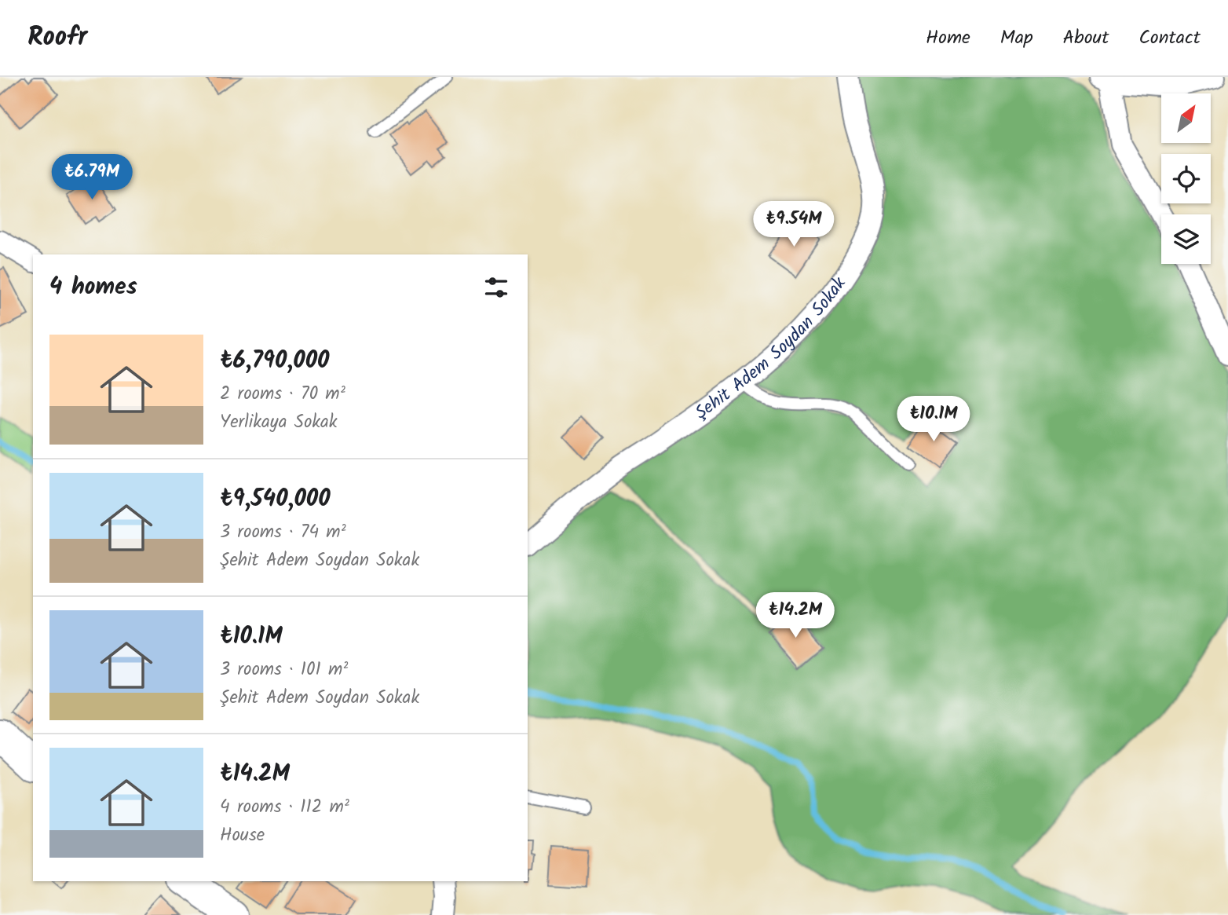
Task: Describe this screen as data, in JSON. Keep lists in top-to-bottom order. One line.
{"streets":{"street":["Şehit Adem Soydan Sokak"]},"north":"top right","page":{"header":"Roofr","nav":["Home","Map","About","Contact"],"price":["₺6.79M","₺9.54M","₺10.1M","₺14.2M"],"heading":"4 homes","list":[{"name":"₺6,790,000","note":"2 rooms · 70 m² · Yerlikaya Sokak"},{"name":"₺9,540,000","note":"3 rooms · 74 m² · Şehit Adem Soydan Sokak"},{"name":"₺10.1M","note":"3 rooms · 101 m² · Şehit Adem Soydan Sokak"},{"name":"₺14.2M","note":"4 rooms · 112 m² · House"}]}}
